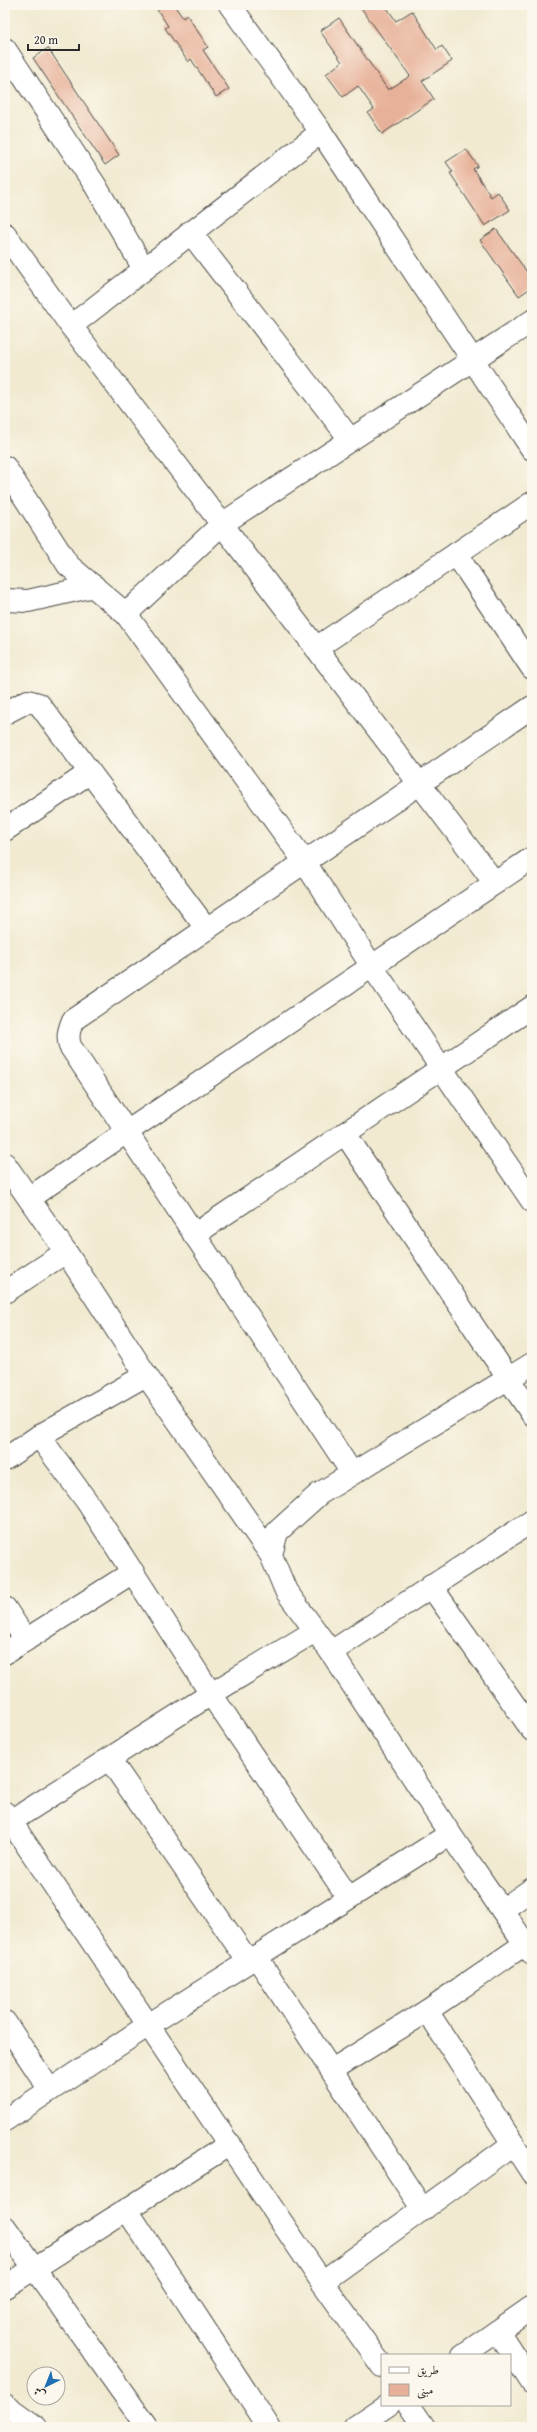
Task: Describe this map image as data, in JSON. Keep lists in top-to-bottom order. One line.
{"legend":["طريق","مبنى"],"scale_bar":"20 m","north":"bottom left"}
